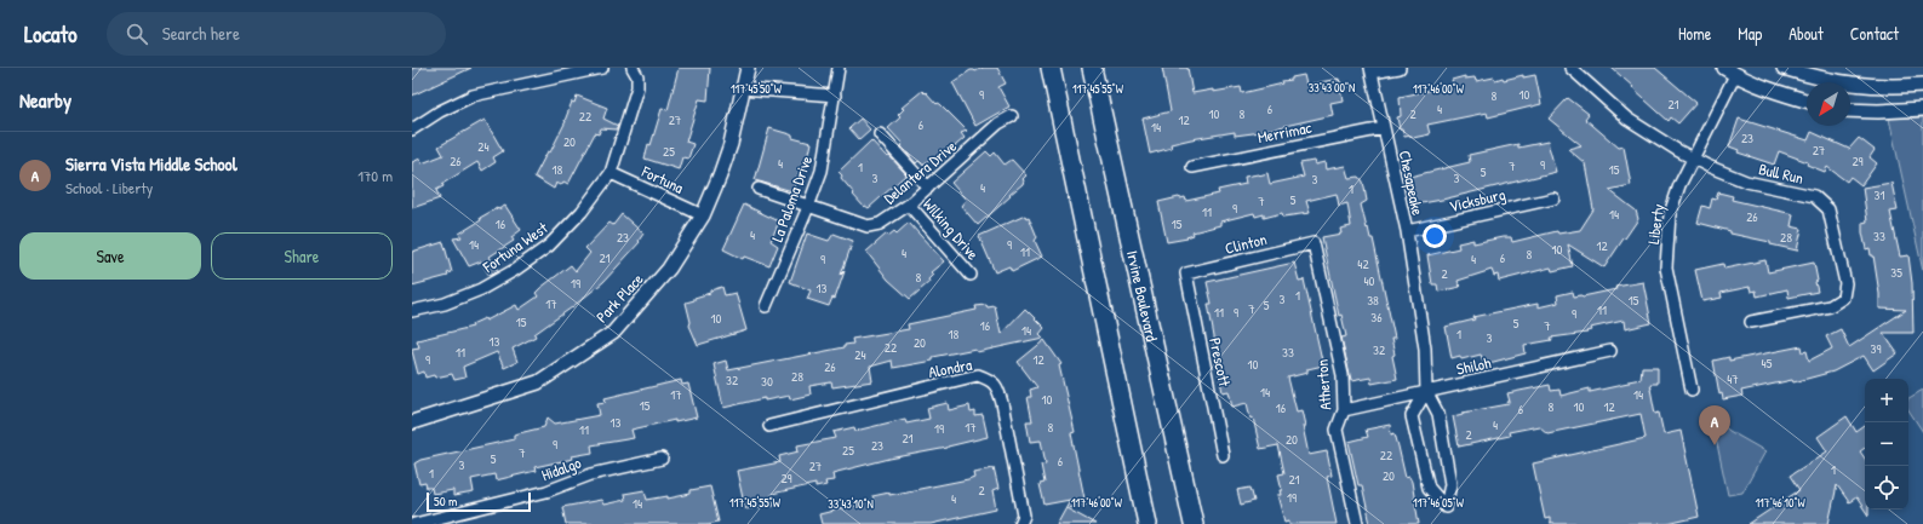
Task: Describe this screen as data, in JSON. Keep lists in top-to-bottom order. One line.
{"streets":{"main road":["Irvine Boulevard"],"street":["Merrimac","Delantera Drive","Bull Run","Fortuna","Chesapeake","La Paloma Drive","Vicksburg","Liberty","Wilking Drive","Clinton","Fortuna West","Park Place","Prescott","Shiloh","Alondra","Atherton","Hidalgo"]},"crossings":[["Merrimac","Chesapeake"],["Delantera Drive","La Paloma Drive"],["Delantera Drive","Wilking Drive"],["Bull Run","Liberty"],["Fortuna","Fortuna West"],["Fortuna","Park Place"],["Chesapeake","Vicksburg"],["Chesapeake","Shiloh"],["Clinton","Prescott"],["Clinton","Atherton"],["Shiloh","Atherton"]],"house_numbers":["9","10","8","21","6","4","10","8","2","22","27","12","6","14","23","20","24","27","25","26","29","4","9","7","1","18","15","5","3","3","3","4","1","31","5","7","9","11","14","26","16","15","4","33","23","28","14","9","12","10","11","4","8","21","6","9","4","42","35","2","8","40","19","13","1","3","38","15","17","5","7","11","11","9","9","36","10","15","5","16","7","14","18","1","3","13","20","22","39","32","11","33","24","9","12","45","10","26","28","47","32","30","14","17","14","10","15","8","10","12","16","6","13","4","17","8","19","11","2","21","20","9","23","25","7","22","5","6","3","27","1","1","20","29","21","2","19","4","14"],"scale_bar":"50 m","north":"bottom left","page":{"header":"Locato","search":"Search here","nav":["Home","Map","About","Contact"],"heading":"Nearby","list":[{"mark":"A","name":"Sierra Vista Middle School","note":"School · Liberty","value":"170 m"}],"buttons":["Save","Share"],"map_buttons":["+","−"],"pins":"A","scale":"50 m"},"coordinates":["33°43'00\"N","117°45'50\"W","117°45'55\"W","117°46'00\"W","117°46'05\"W","117°46'10\"W","33°43'10\"N"]}
